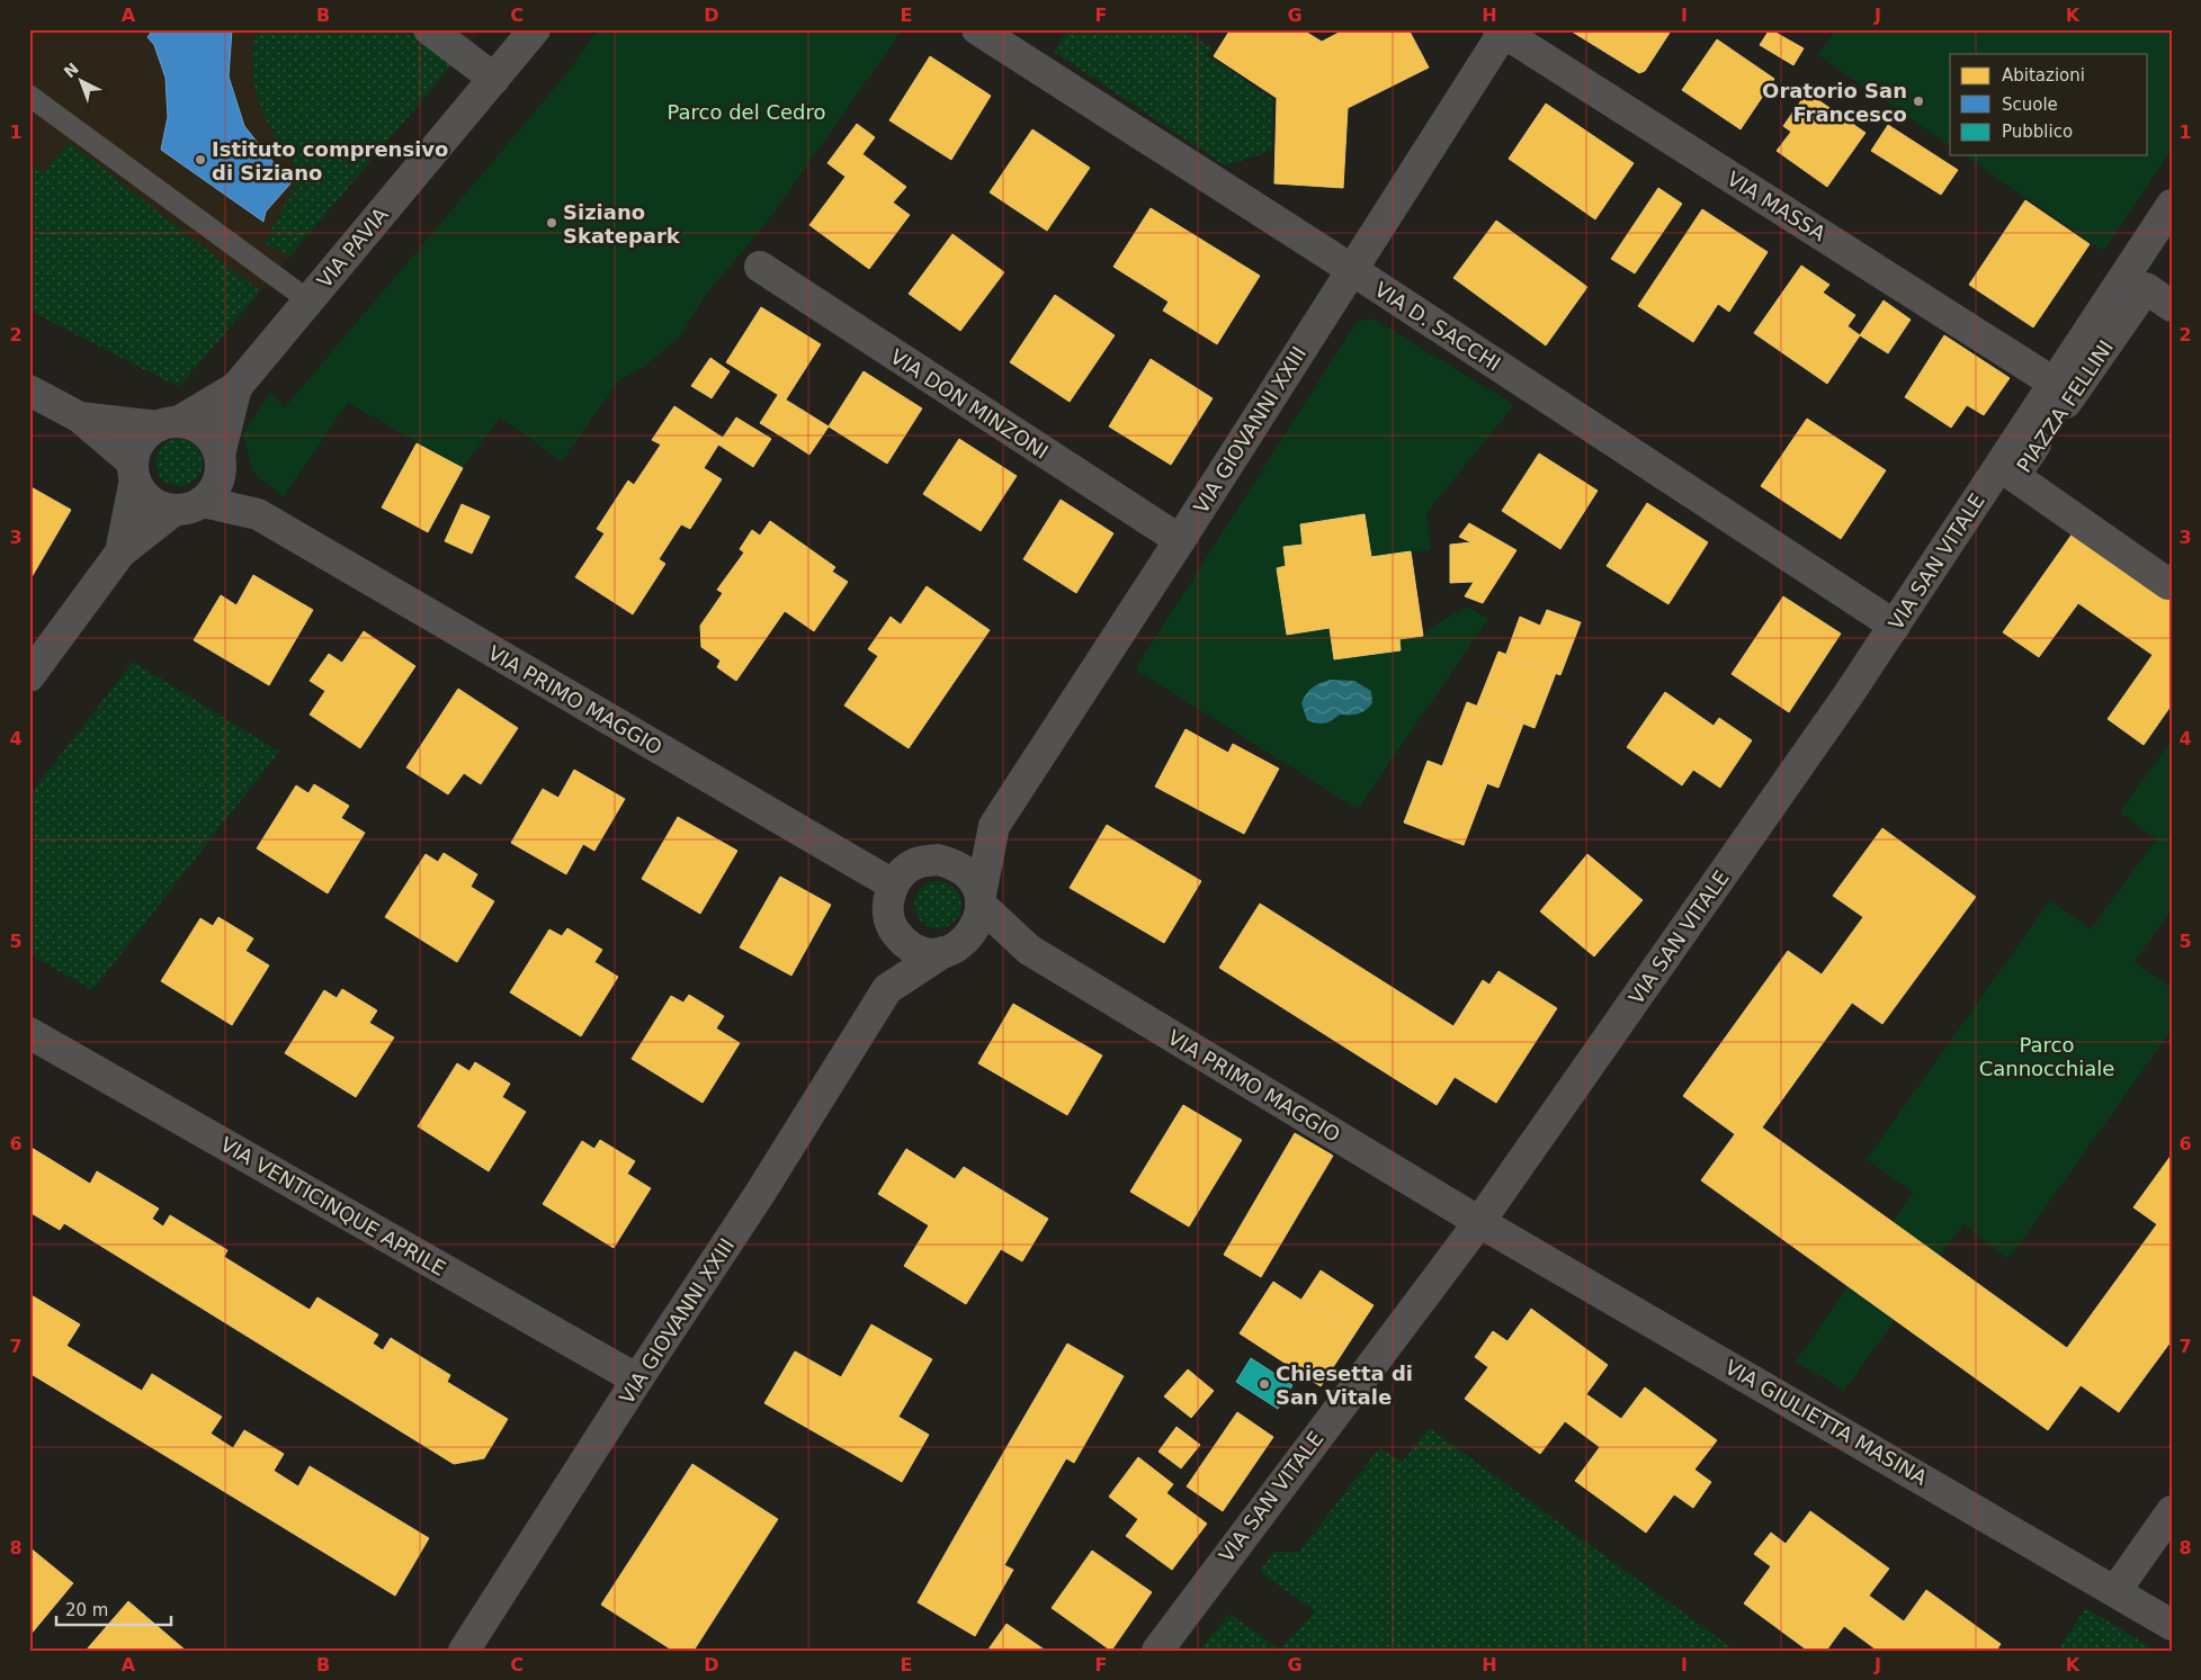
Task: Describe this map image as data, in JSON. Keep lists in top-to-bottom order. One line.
{"streets":{"street":["VIA MASSA","VIA PAVIA","VIA D. SACCHI","VIA DON MINZONI","PIAZZA FELLINI","VIA GIOVANNI XXIII","VIA SAN VITALE","VIA PRIMO MAGGIO","VIA VENTICINQUE APRILE","VIA GIULIETTA MASINA"]},"crossings":[["VIA MASSA","VIA GIOVANNI XXIII"],["VIA MASSA","VIA SAN VITALE"],["VIA PAVIA","VIA PRIMO MAGGIO"],["VIA D. SACCHI","VIA GIOVANNI XXIII"],["VIA D. SACCHI","VIA SAN VITALE"],["VIA DON MINZONI","VIA GIOVANNI XXIII"],["VIA GIOVANNI XXIII","VIA PRIMO MAGGIO"],["VIA GIOVANNI XXIII","VIA VENTICINQUE APRILE"],["VIA SAN VITALE","VIA PRIMO MAGGIO"],["VIA SAN VITALE","VIA GIULIETTA MASINA"],["VIA PRIMO MAGGIO","VIA GIULIETTA MASINA"]],"parks":["Parco del Cedro","Parco Cannocchiale"],"places":["Oratorio San Francesco","Istituto comprensivo di Siziano","Siziano Skatepark","Chiesetta di San Vitale"],"legend":["Abitazioni","Scuole","Pubblico"],"scale_bar":"20 m","north":"top left","grid":{"columns":["A","B","C","D","E","F","G","H","I","J","K"],"rows":["1","2","3","4","5","6","7","8"]}}
